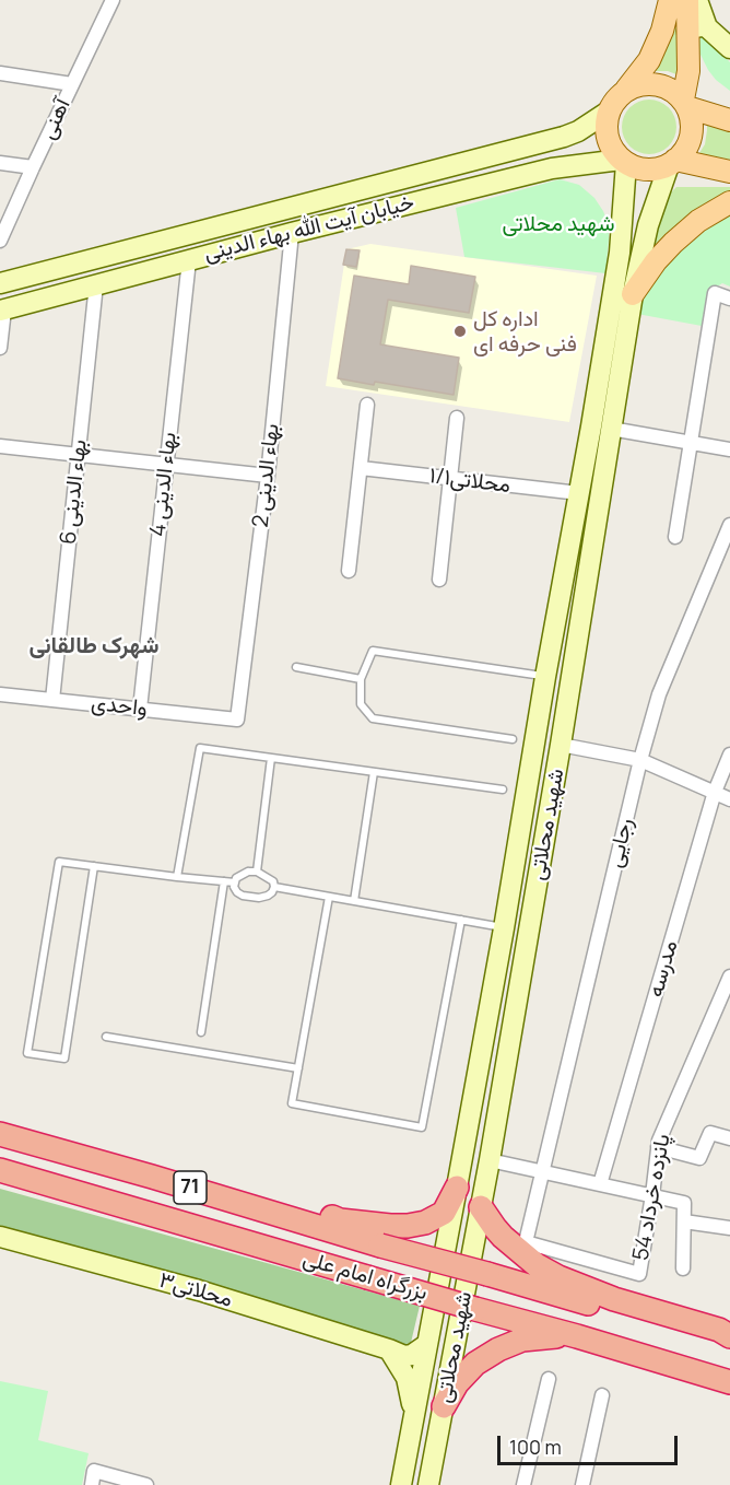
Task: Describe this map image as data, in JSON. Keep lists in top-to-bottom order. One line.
{"streets":{"highway":["71","بزرگراه امام علی"],"main road":["خیابان آیت الله بهاء الدینی","شهید محلاتی","محلاتی۳"],"street":["آهنی","بهاء الدینی 2","محلاتی۱/۱","بهاء الدینی 4","بهاء الدینی 6","واحدی","رجایی","مدرسه","پانزده خرداد 54"]},"crossings":[["خیابان آیت الله بهاء الدینی","بهاء الدینی 2"],["خیابان آیت الله بهاء الدینی","بهاء الدینی 4"],["خیابان آیت الله بهاء الدینی","بهاء الدینی 6"],["خیابان آیت الله بهاء الدینی","شهید محلاتی"],["بهاء الدینی 2","واحدی"],["محلاتی۱/۱","شهید محلاتی"],["بهاء الدینی 4","واحدی"],["بهاء الدینی 6","واحدی"],["شهید محلاتی","محلاتی۳"],["رجایی","پانزده خرداد 54"]],"districts":["شهرک طالقانی"],"parks":["شهید محلاتی"],"places":["اداره کل فنی حرفه ای"],"scale_bar":"100 m"}
